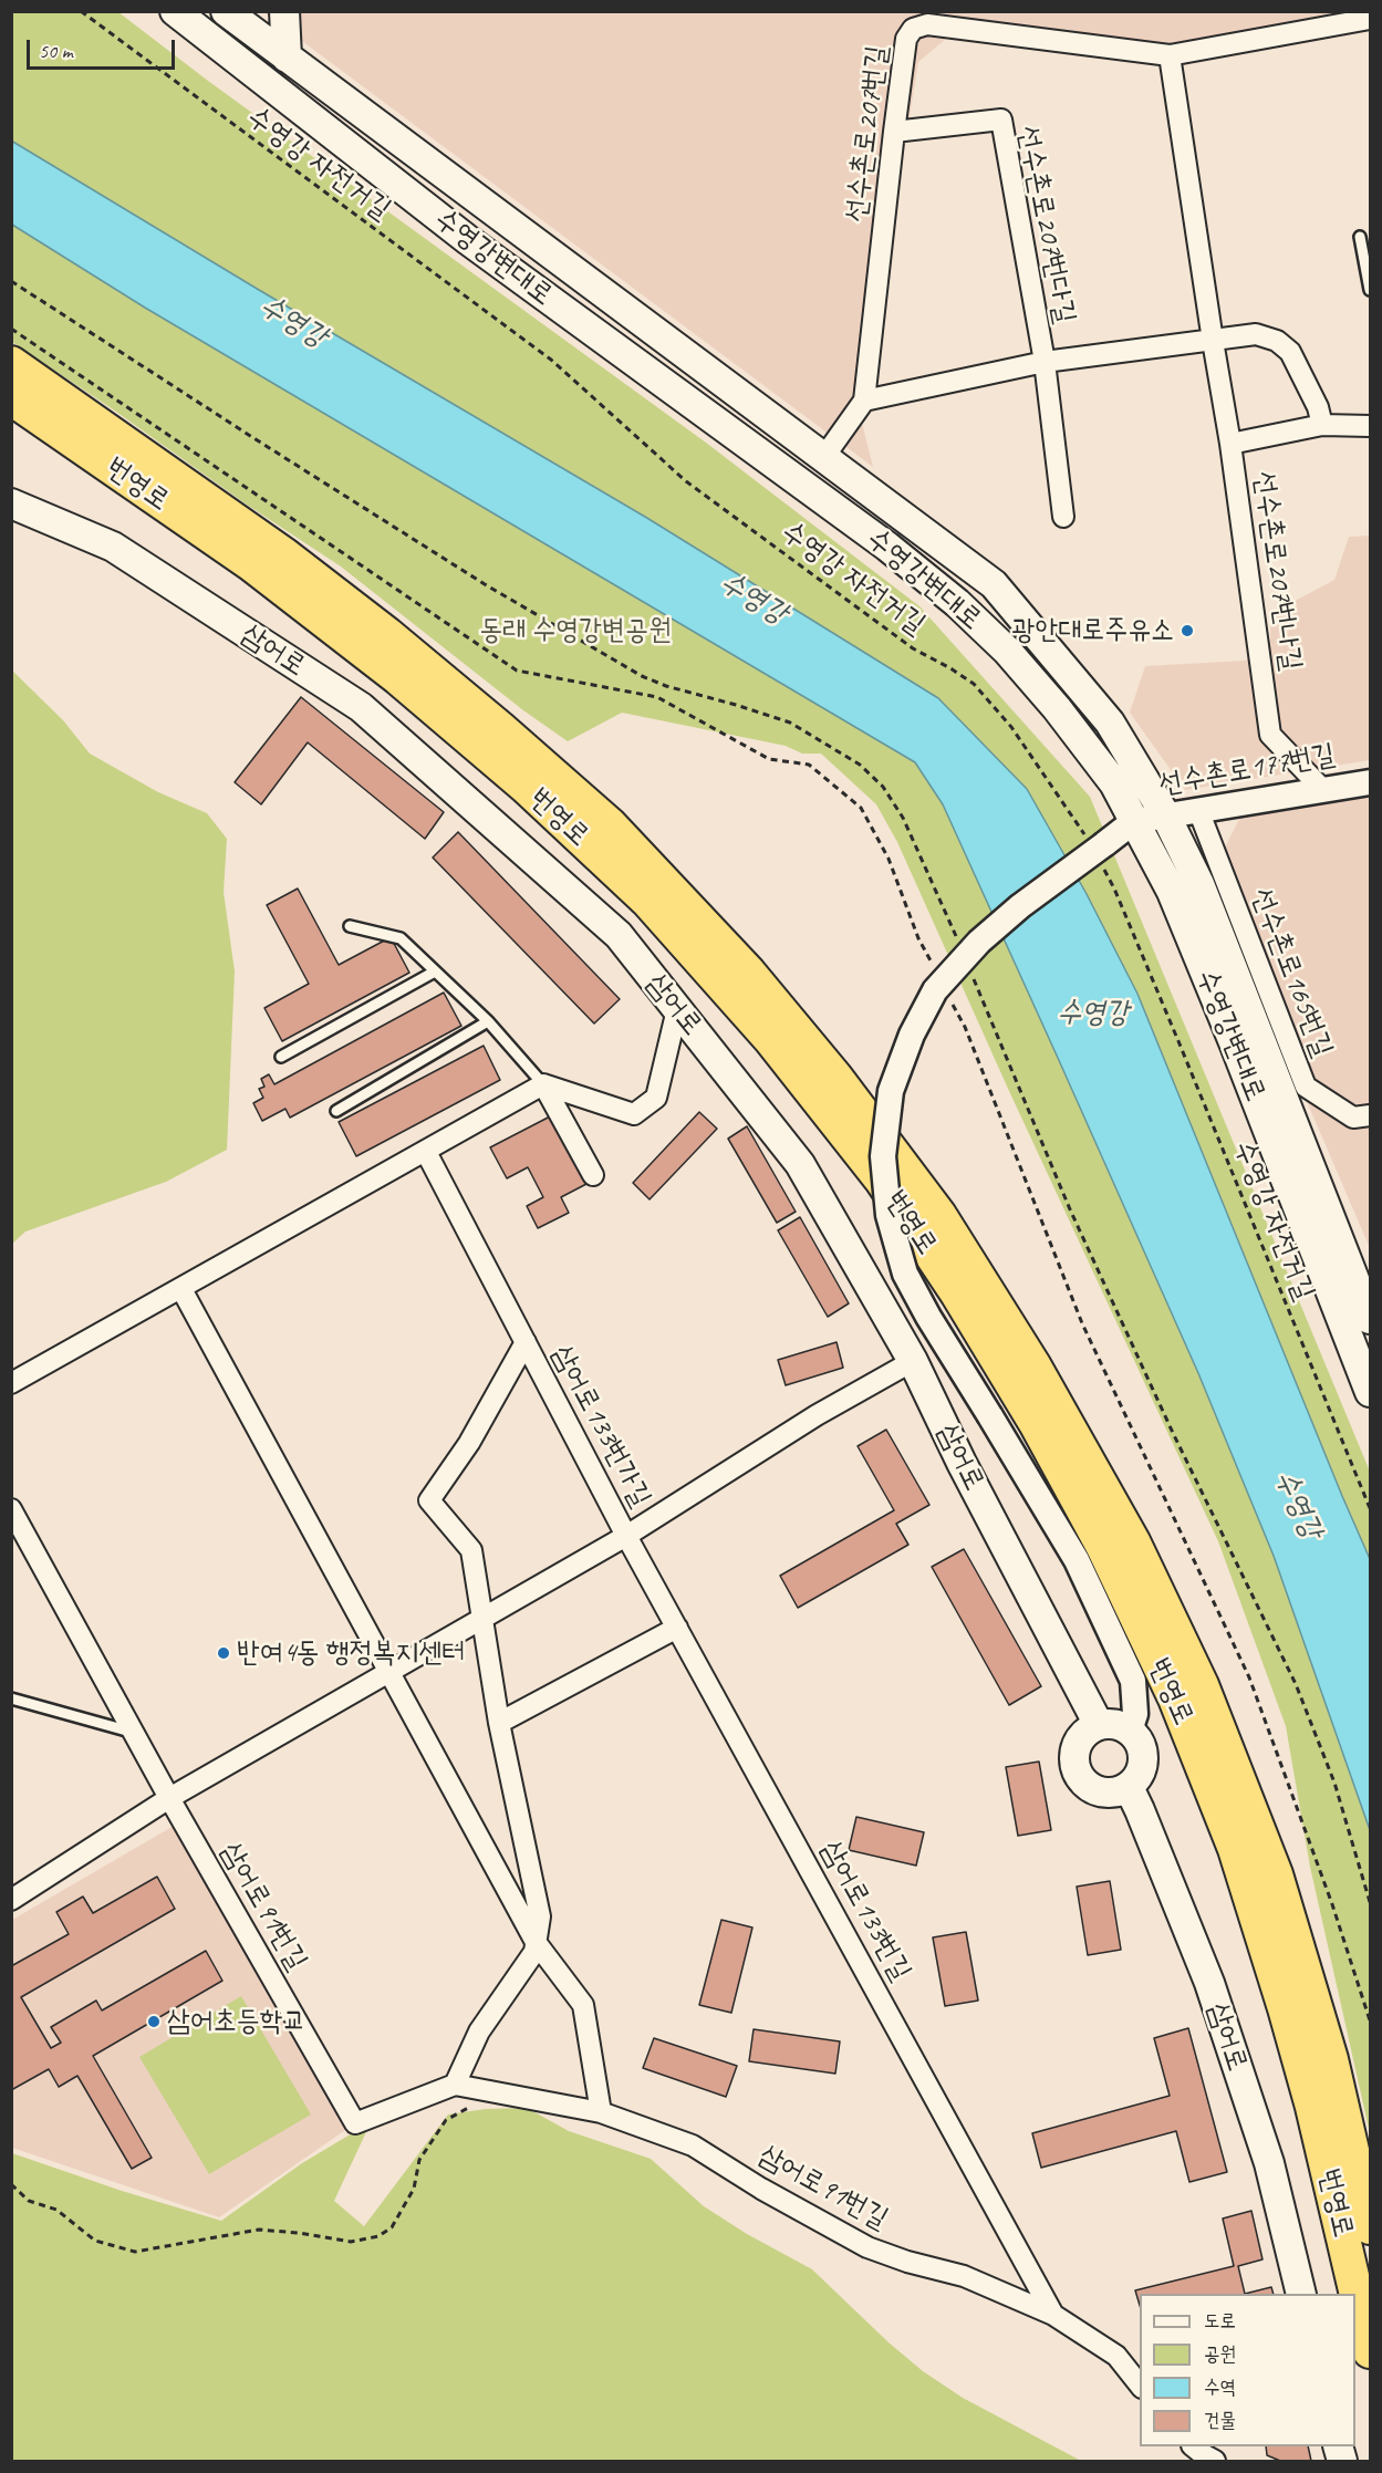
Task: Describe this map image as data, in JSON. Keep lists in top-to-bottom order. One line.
{"streets":{"highway":["번영로"],"main road":["수영강변대로","삼어로"],"street":["선수촌로207번길","선수촌로207번다길","선수촌로207번나길","선수촌로177번길","선수촌로165번길","삼어로133번가길","삼어로91번길","삼어로133번길"],"path":["수영강 자전거길"]},"crossings":[["선수촌로207번길","선수촌로207번다길"],["선수촌로207번길","수영강변대로"],["선수촌로207번길","선수촌로207번나길"],["수영강변대로","선수촌로177번길"],["선수촌로207번나길","선수촌로177번길"],["선수촌로177번길","선수촌로165번길"],["삼어로133번가길","삼어로133번길"],["삼어로91번길","삼어로133번길"]],"water":["수영강"],"parks":["동래 수영강변공원"],"places":["광안대로주유소","반여4동 행정복지센터","삼어초등학교"],"legend":["도로","공원","수역","건물"],"scale_bar":"50 m"}
